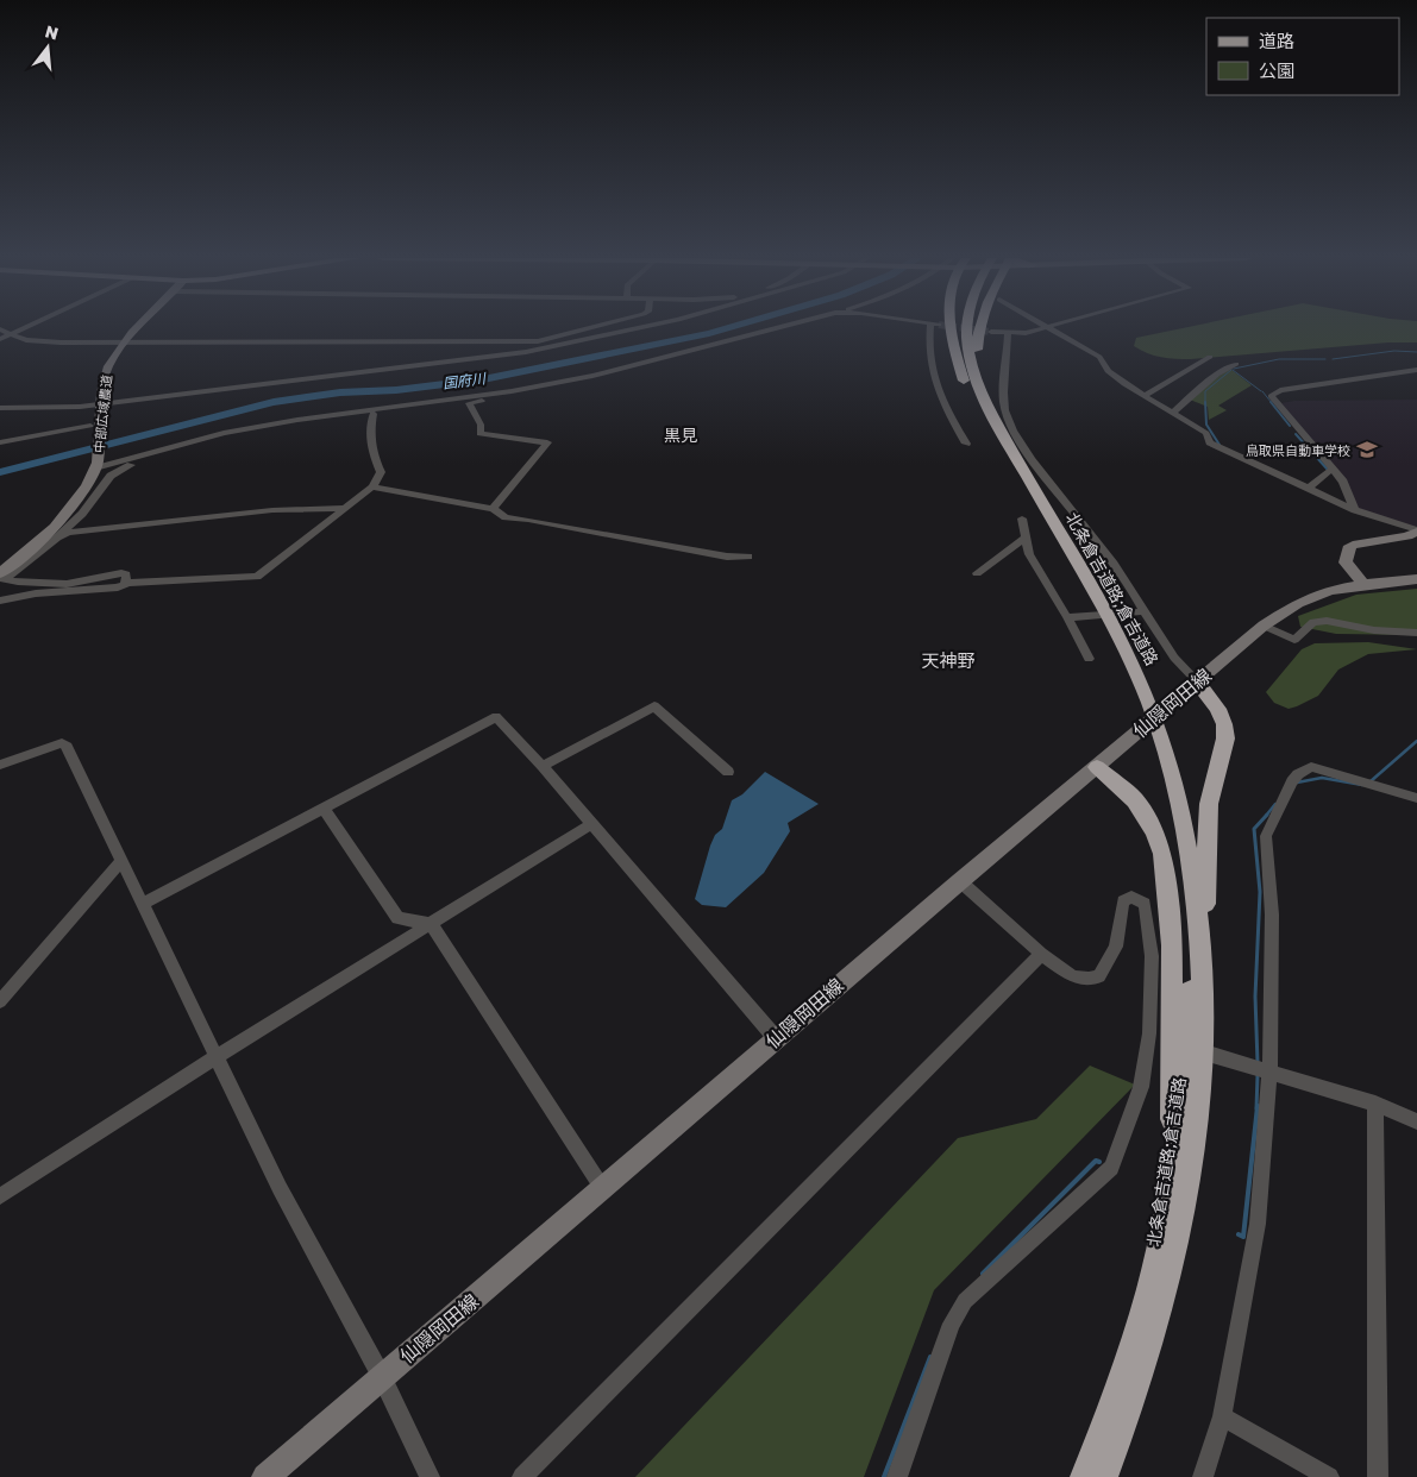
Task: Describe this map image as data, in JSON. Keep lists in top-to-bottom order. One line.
{"streets":{"highway":["北条倉吉道路;倉吉道路"],"main road":["中部広域農道","仙隠岡田線"]},"districts":["黒見","天神野"],"water":["国府川"],"places":{"school or university":["鳥取県自動車学校"]},"legend":["道路","公園"],"north":"top"}
